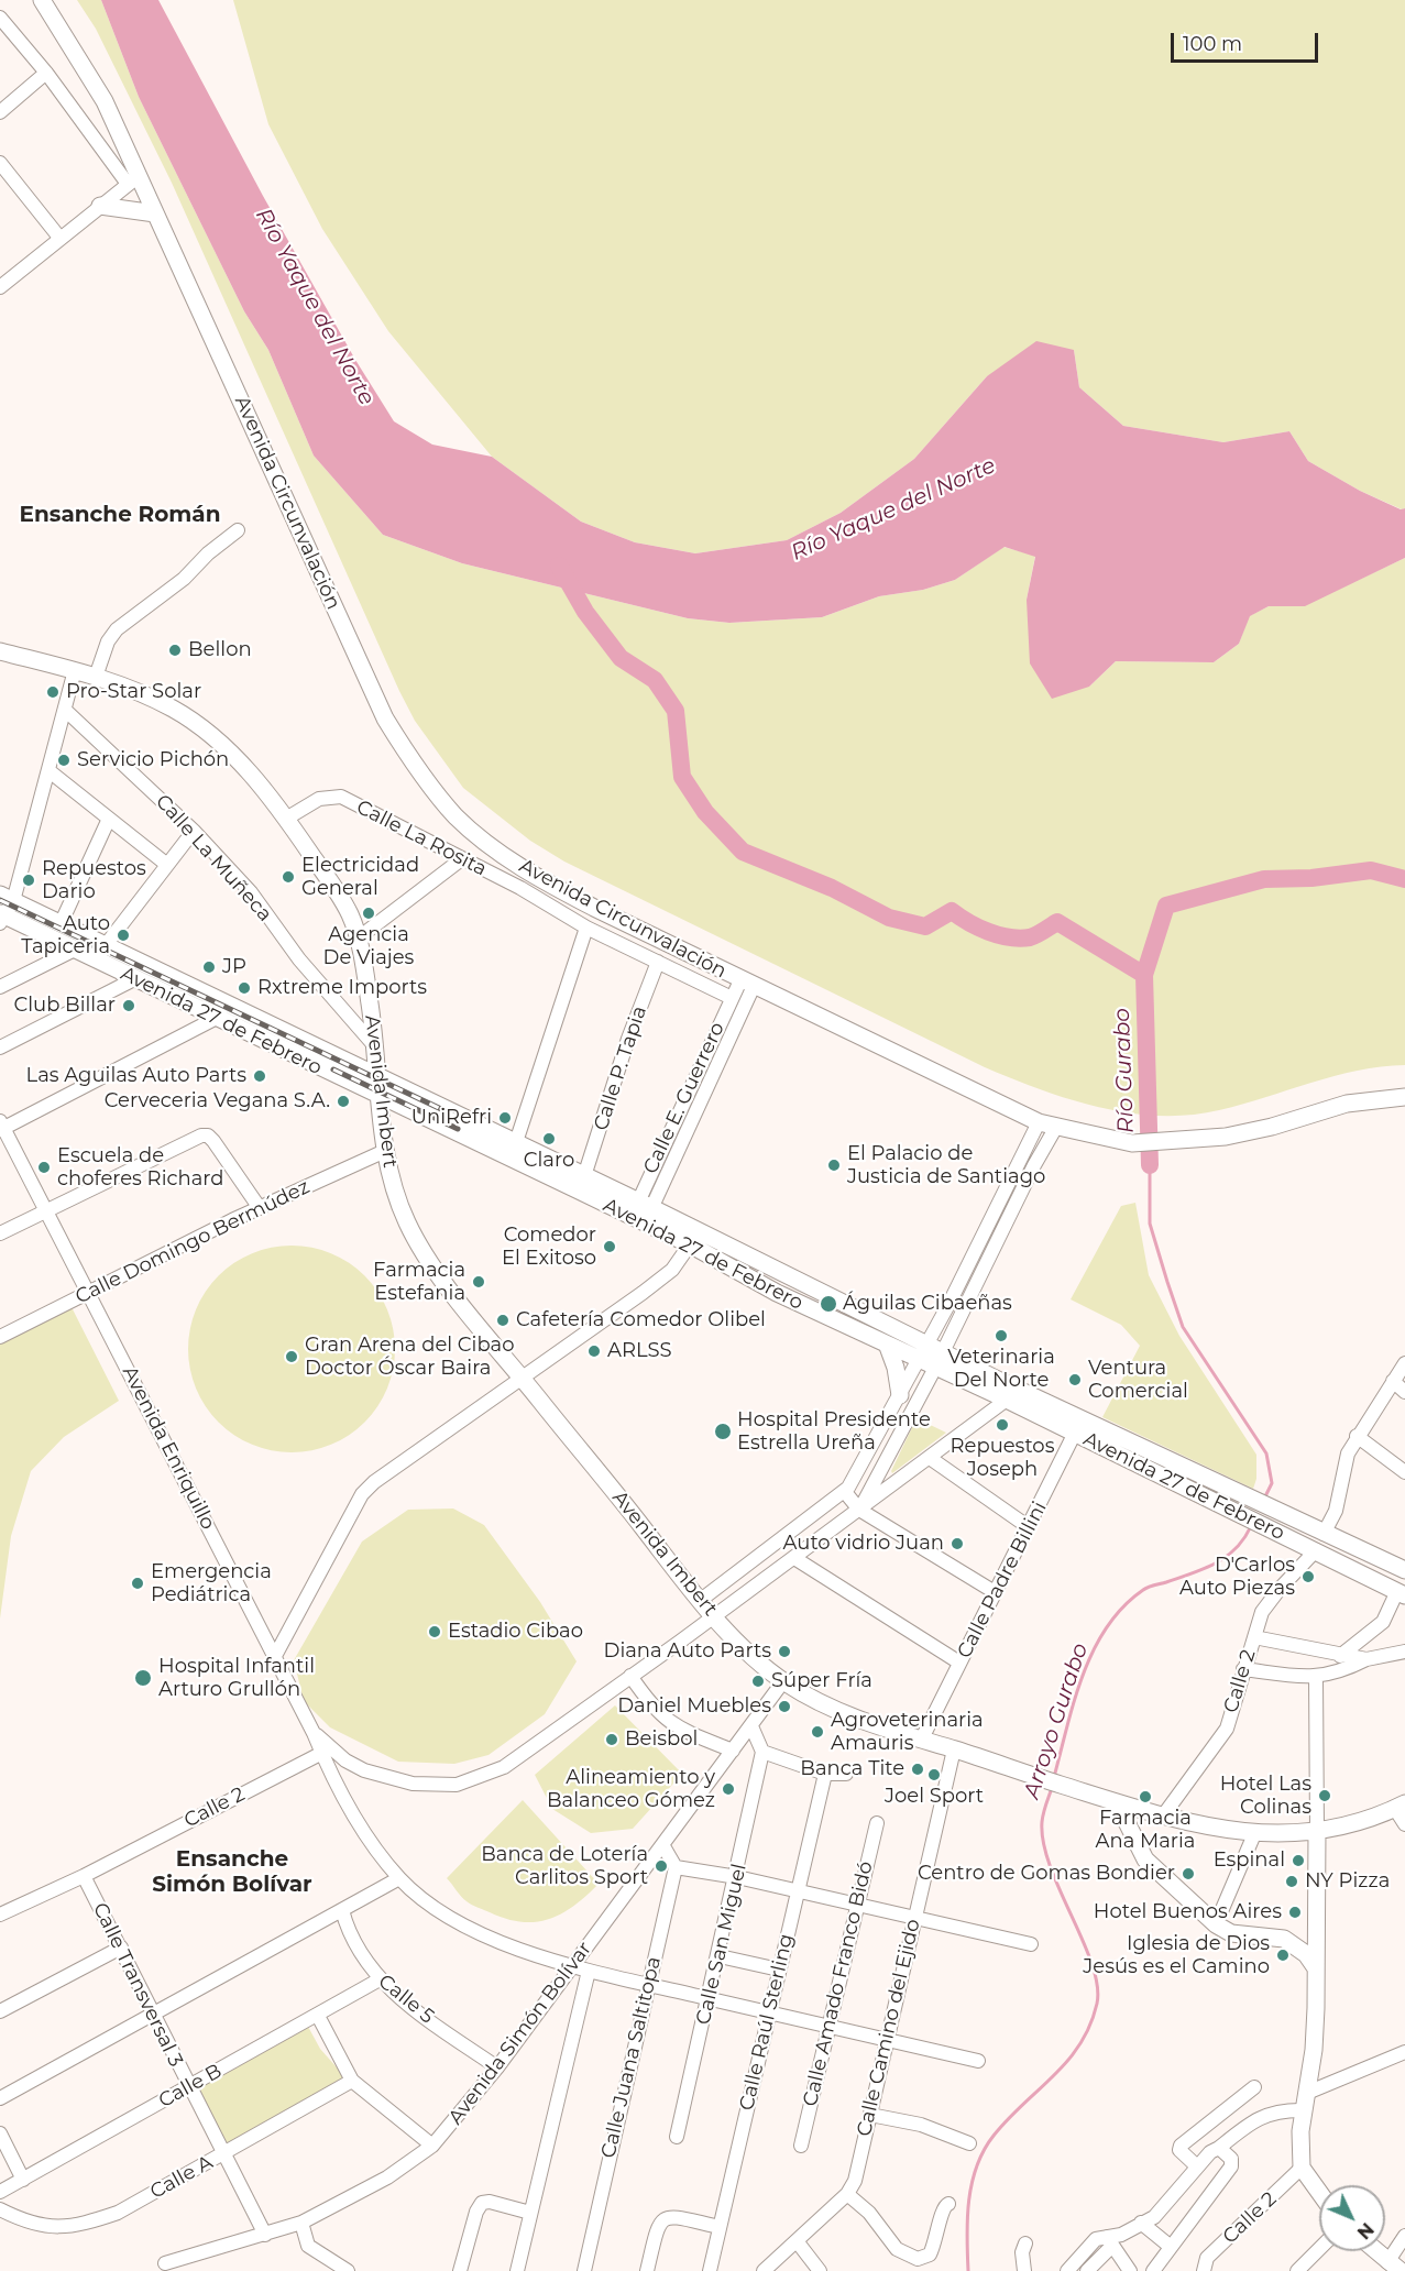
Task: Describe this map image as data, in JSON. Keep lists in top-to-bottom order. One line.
{"streets":{"main road":["Avenida Circunvalación","Avenida 27 de Febrero","Avenida Imbert"],"street":["Calle La Rosita","Calle La Muñeca","Calle P. Tapia","Calle E. Guerrero","Calle Domingo Bermúdez","Avenida Enriquillo","Calle Padre Billini","Calle 2","Calle San Miguel","Calle Amado Franco Bidó","Calle Transversal 3","Calle 5","Calle Raúl Sterling","Calle Camino del Ejido","Avenida Simón Bolívar","Calle Juana Saltitopa","Calle B","Calle A"]},"crossings":[["Avenida Circunvalación","Calle E. Guerrero"],["Calle La Rosita","Calle P. Tapia"],["Calle La Rosita","Avenida Imbert"],["Calle La Rosita","Calle E. Guerrero"],["Calle La Muñeca","Avenida Imbert"],["Avenida 27 de Febrero","Calle P. Tapia"],["Avenida 27 de Febrero","Avenida Imbert"],["Avenida 27 de Febrero","Calle E. Guerrero"],["Avenida 27 de Febrero","Calle Padre Billini"],["Avenida 27 de Febrero","Calle 2"],["Avenida Imbert","Calle Domingo Bermúdez"],["Avenida Imbert","Calle Padre Billini"],["Avenida Imbert","Calle Camino del Ejido"],["Avenida Imbert","Avenida Simón Bolívar"],["Calle Domingo Bermúdez","Avenida Enriquillo"],["Avenida Enriquillo","Calle 2"],["Avenida Enriquillo","Calle San Miguel"],["Avenida Enriquillo","Calle Amado Franco Bidó"],["Avenida Enriquillo","Calle Raúl Sterling"],["Avenida Enriquillo","Calle Camino del Ejido"],["Avenida Enriquillo","Avenida Simón Bolívar"],["Avenida Enriquillo","Calle Juana Saltitopa"],["Calle 2","Calle Transversal 3"],["Calle Transversal 3","Avenida Simón Bolívar"],["Calle Transversal 3","Calle B"],["Calle Transversal 3","Calle A"],["Calle 5","Avenida Simón Bolívar"],["Calle 5","Calle B"]],"districts":["Ensanche Román","Ensanche Simón Bolívar"],"water":["Río Yaque del Norte","Río Gurabo","Arroyo Gurabo"],"places":["Bellon","Pro-Star Solar","Servicio Pichón","Electricidad General","Repuestos Dario","Agencia De Viajes","Auto Tapiceria","JP","Rxtreme Imports","Club Billar","Las Aguilas Auto Parts","Cerveceria Vegana S.A.","UniRefri","Claro","El Palacio de Justicia de Santiago","Escuela de choferes Richard","Comedor El Exitoso","Farmacia Estefania","Águilas Cibaeñas","Cafetería Comedor Olibel","Veterinaria Del Norte","ARLSS","Gran Arena del Cibao Doctor Óscar Baira","Ventura Comercial","Repuestos Joseph","Hospital Presidente Estrella Ureña","Auto vidrio Juan","D'Carlos Auto Piezas","Emergencia Pediátrica","Estadio Cibao","Diana Auto Parts","Hospital Infantil Arturo Grullón","Súper Fría","Daniel Muebles","Agroveterinaria Amauris","Beisbol","Banca Tite","Joel Sport","Alineamiento y Balanceo Gómez","Hotel Las Colinas","Farmacia Ana Maria","Espinal","Banca de Lotería Carlitos Sport","Centro de Gomas Bondier","NY Pizza","Hotel Buenos Aires","Iglesia de Dios Jesús es el Camino"],"scale_bar":"100 m","north":"bottom right"}
